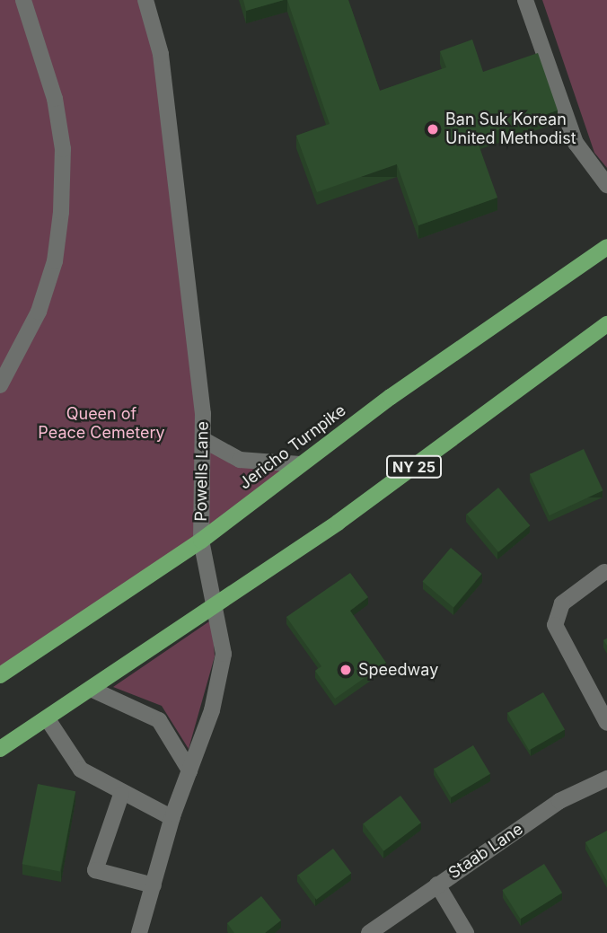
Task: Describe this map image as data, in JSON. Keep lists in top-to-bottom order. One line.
{"streets":{"main road":["Jericho Turnpike","NY 25"],"street":["Powells Lane","Staab Lane"]},"crossings":[["Jericho Turnpike","Powells Lane"],["NY 25","Powells Lane"]],"parks":["Queen of Peace Cemetery"],"places":["Ban Suk Korean United Methodist","Speedway"]}
